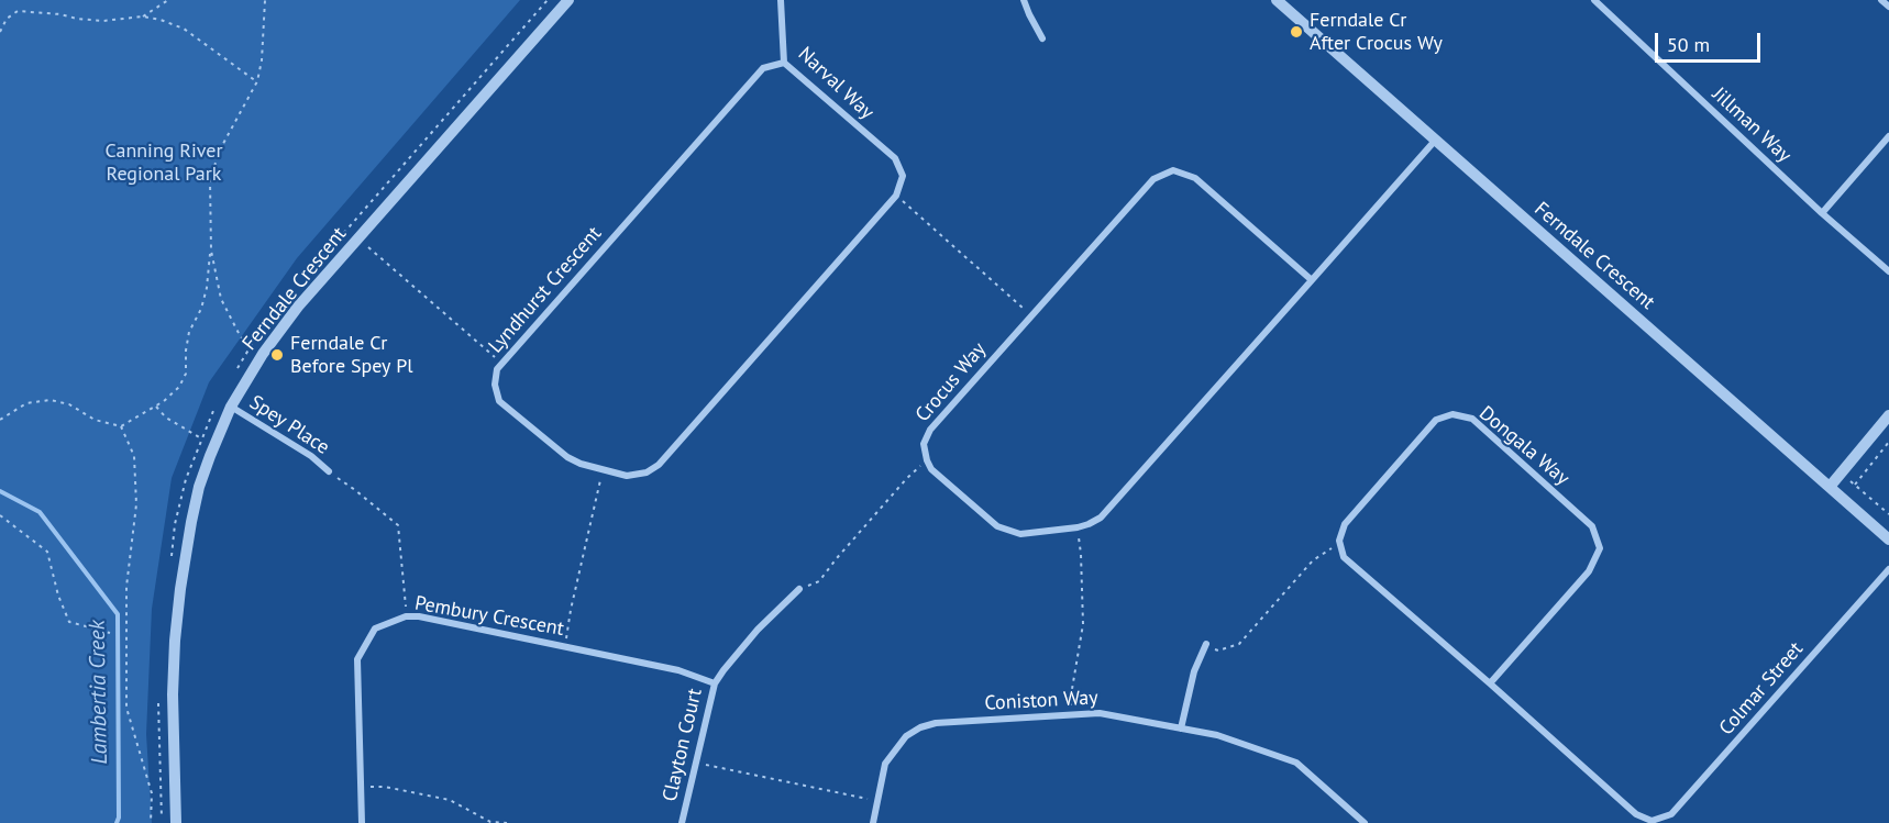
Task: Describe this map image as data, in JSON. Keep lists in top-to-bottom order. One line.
{"streets":{"street":["Narval Way","Jillman Way","Ferndale Crescent","Lyndhurst Crescent","Crocus Way","Spey Place","Dongala Way","Pembury Crescent","Colmar Street","Coniston Way","Clayton Court"]},"crossings":[["Narval Way","Lyndhurst Crescent"],["Ferndale Crescent","Spey Place"],["Dongala Way","Colmar Street"],["Pembury Crescent","Clayton Court"]],"water":["Lambertia Creek"],"parks":["Canning River Regional Park"],"places":["Ferndale Cr After Crocus Wy","Ferndale Cr Before Spey Pl"],"scale_bar":"50 m"}
